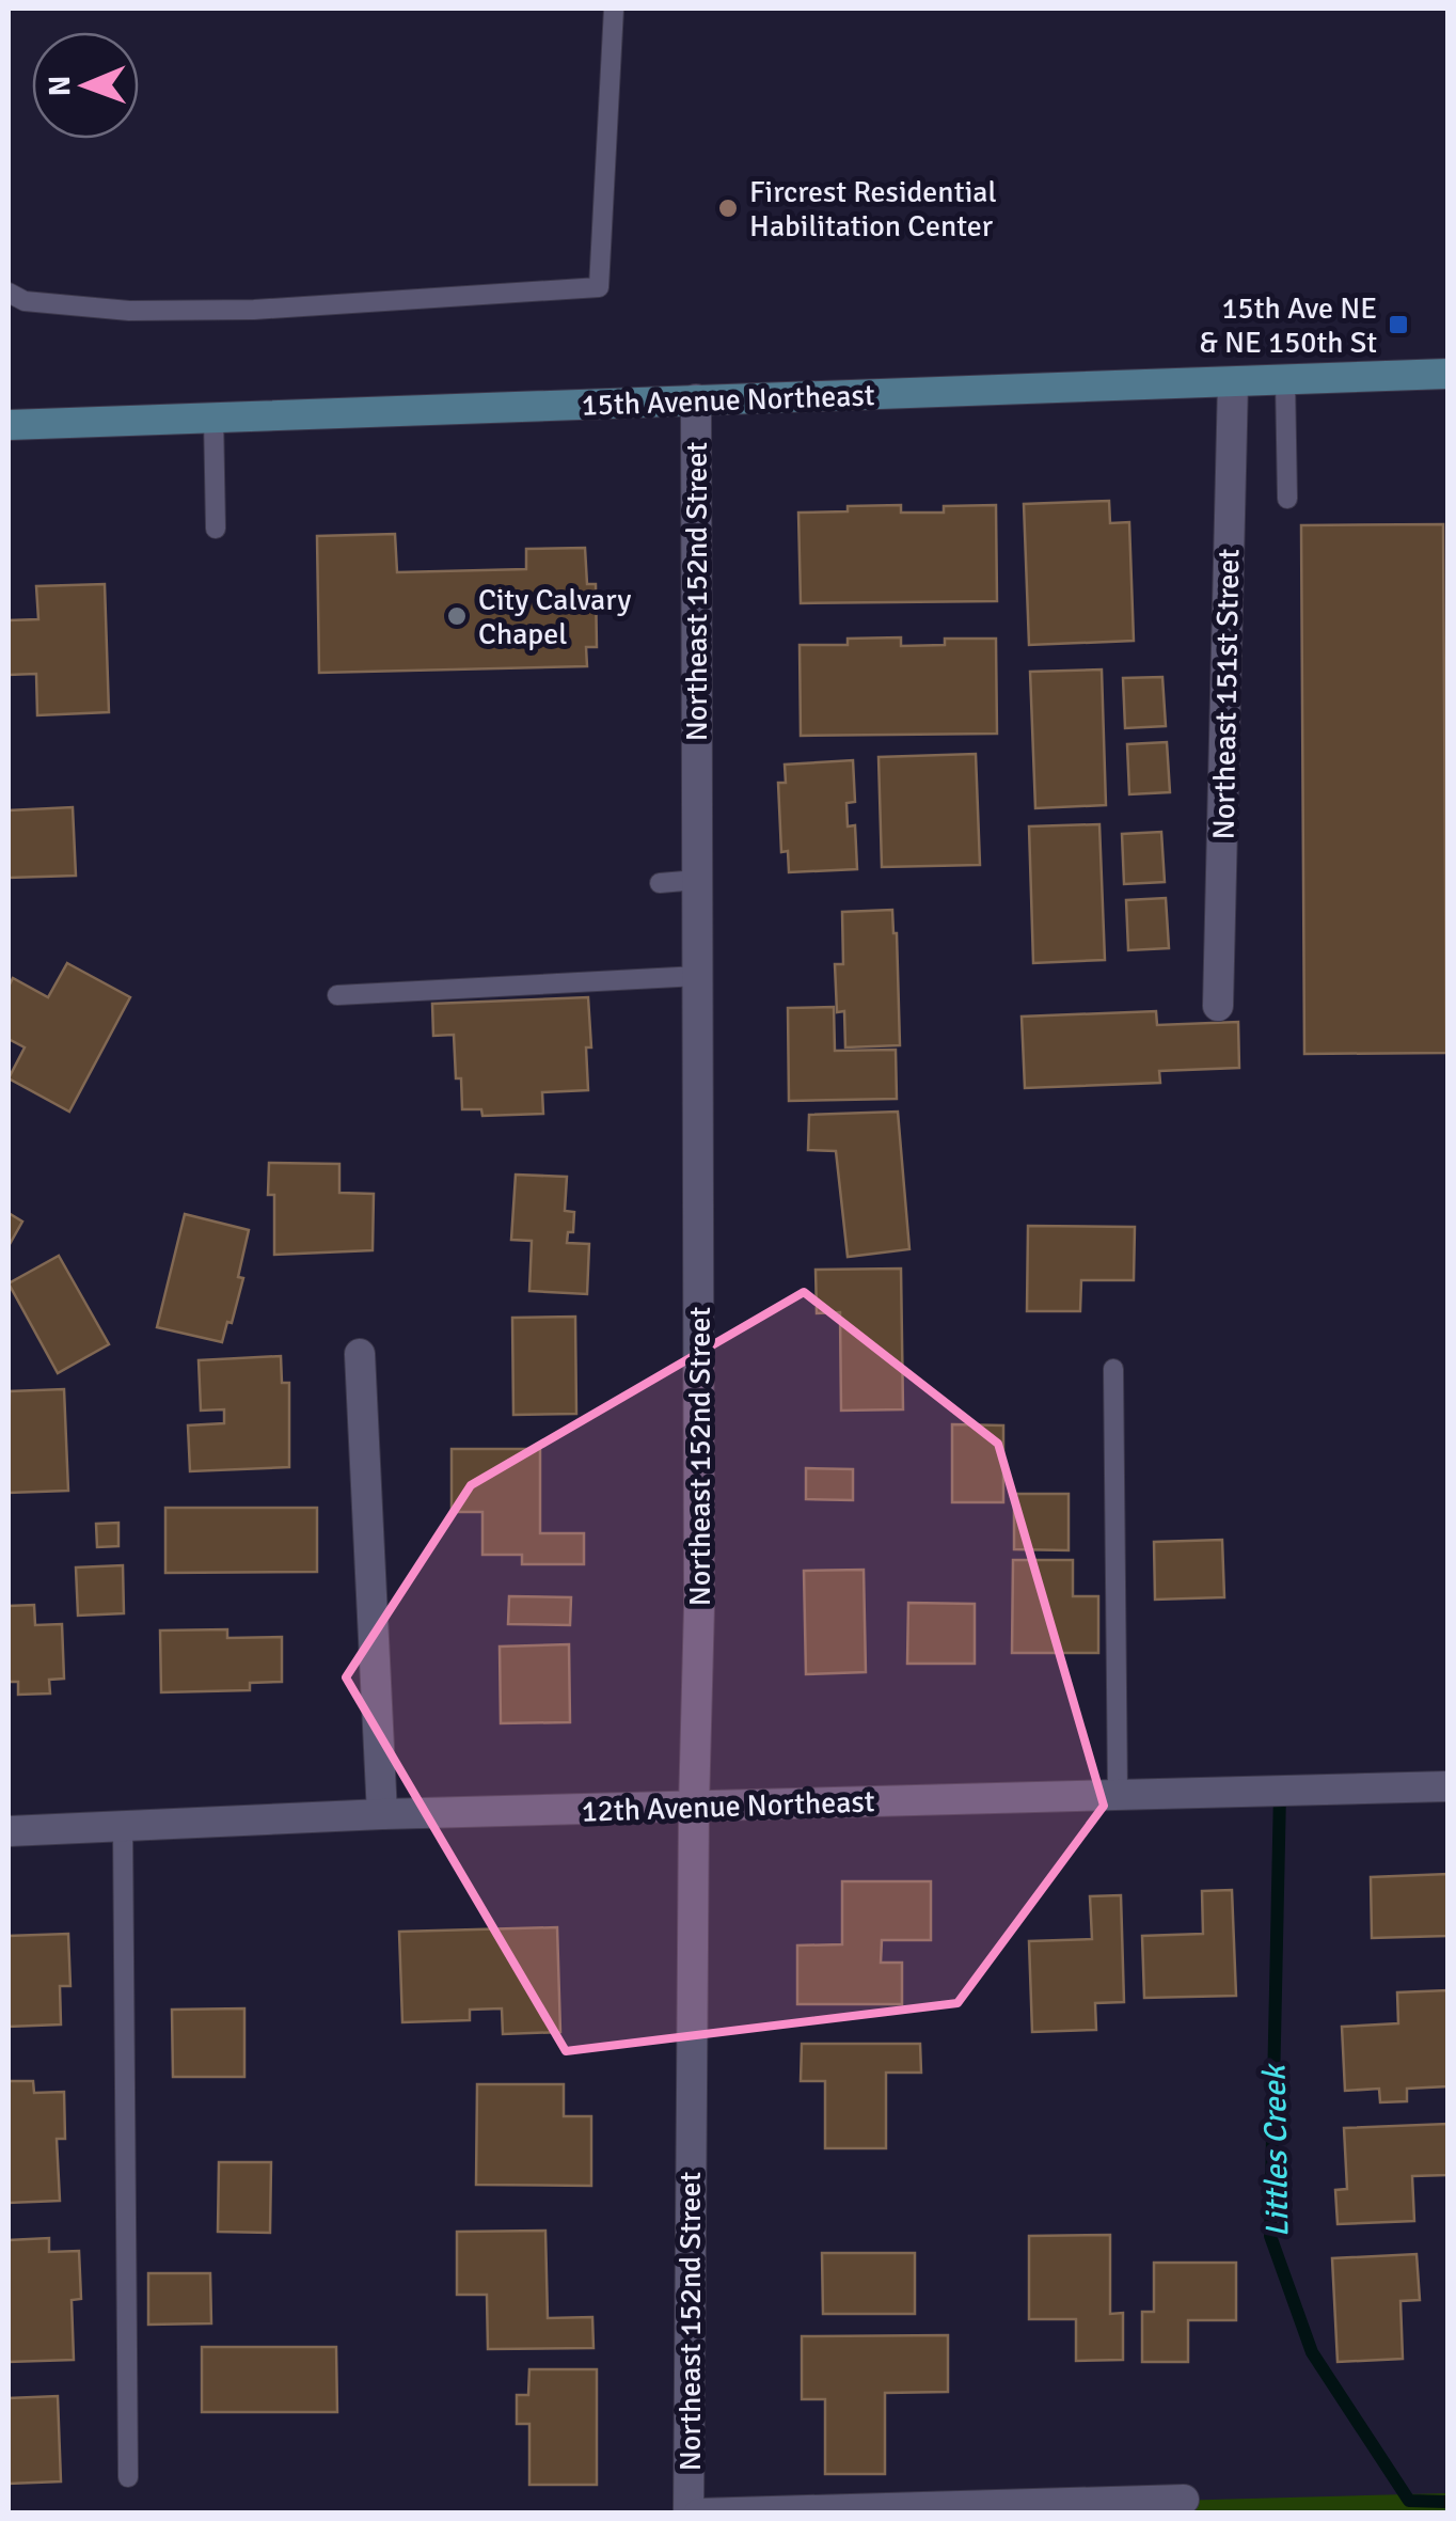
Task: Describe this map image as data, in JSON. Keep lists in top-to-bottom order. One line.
{"streets":{"main road":["15th Avenue Northeast"],"street":["Northeast 152nd Street","Northeast 151st Street","12th Avenue Northeast"]},"crossings":[["15th Avenue Northeast","Northeast 152nd Street"],["15th Avenue Northeast","Northeast 151st Street"],["Northeast 152nd Street","12th Avenue Northeast"]],"water":["Littles Creek"],"places":{"other":["Fircrest Residential Habilitation Center","City Calvary Chapel"],"transit":["15th Ave NE & NE 150th St"]},"north":"left"}
